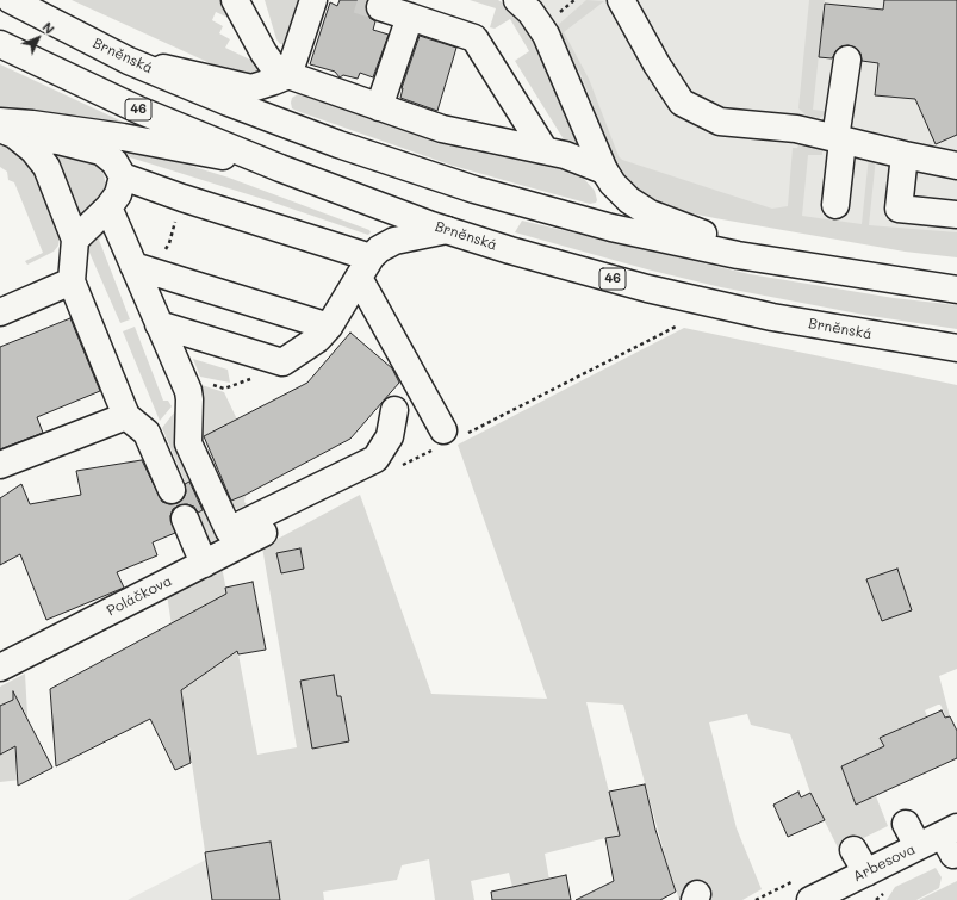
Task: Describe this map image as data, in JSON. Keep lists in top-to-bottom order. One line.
{"streets":{"main road":["Brněnská","46","Poláčkova","Arbesova"]},"north":"top right"}
